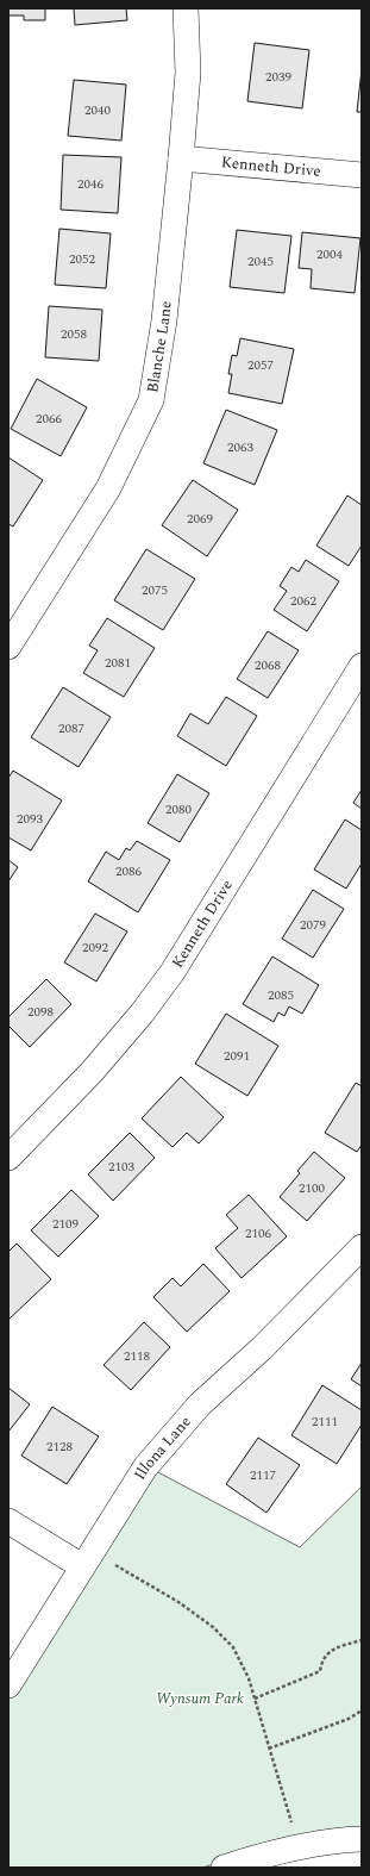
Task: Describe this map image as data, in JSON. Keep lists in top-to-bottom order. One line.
{"streets":{"street":["Kenneth Drive","Blanche Lane","Illona Lane"]},"crossings":[["Kenneth Drive","Blanche Lane"]],"parks":["Wynsum Park"],"house_numbers":["2039","2040","2046","2004","2052","2045","2058","2057","2066","2063","2069","2075","2062","2081","2068","2087","2080","2093","2086","2079","2092","2085","2098","2091","2103","2100","2109","2106","2118","2111","2128","2117"]}
